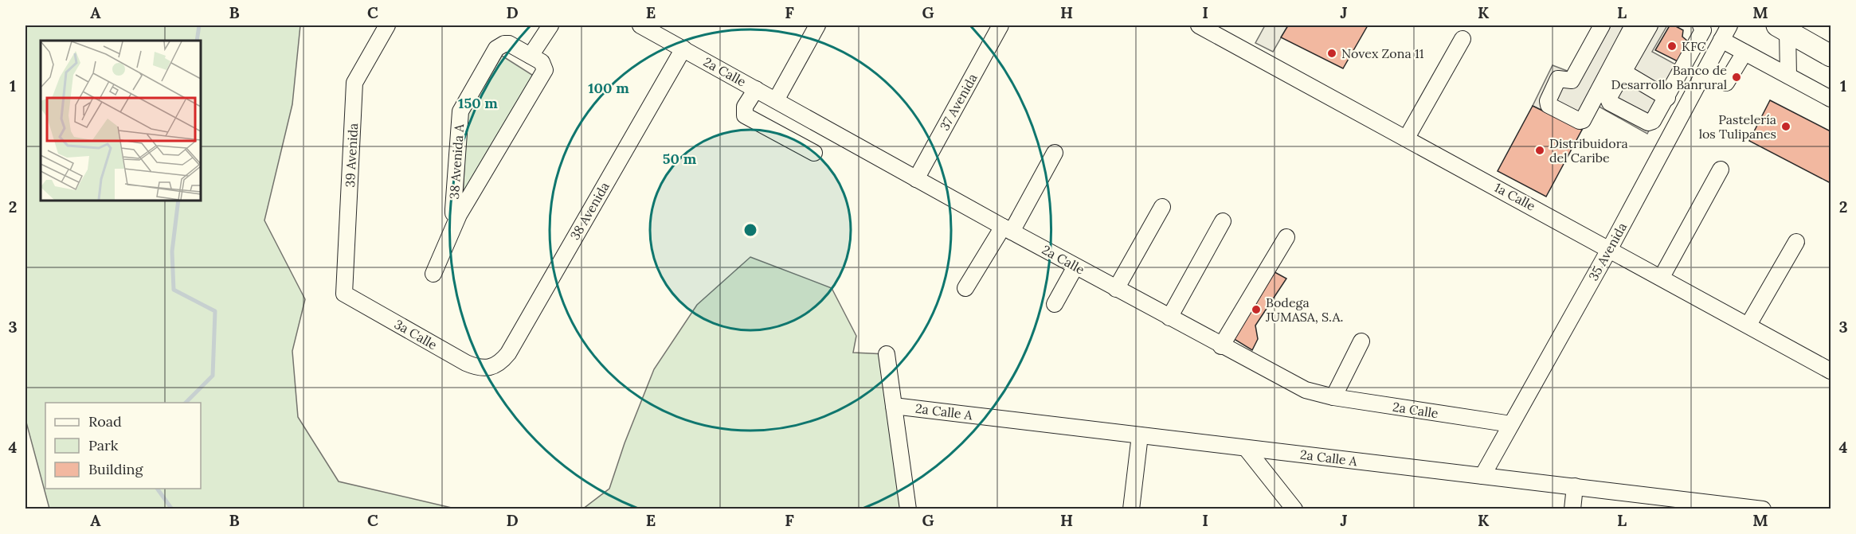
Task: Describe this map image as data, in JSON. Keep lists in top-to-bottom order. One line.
{"streets":{"street":["2a Calle","37 Avenida","39 Avenida","38 Avenida A","1a Calle","38 Avenida","35 Avenida","3a Calle","2a Calle A"]},"crossings":[["2a Calle","37 Avenida"],["2a Calle","38 Avenida"],["2a Calle","35 Avenida"],["39 Avenida","3a Calle"],["1a Calle","35 Avenida"],["38 Avenida","3a Calle"],["35 Avenida","2a Calle A"]],"places":["KFC","Novex Zona 11","Banco de Desarrollo Banrural","Pastelería los Tulipanes","Distribuidora del Caribe","Bodega JUMASA, S.A."],"legend":["Road","Park","Building"],"grid":{"columns":["A","B","C","D","E","F","G","H","I","J","K","L","M"],"rows":["1","2","3","4"]},"rings":["100 m","150 m","50 m"]}
